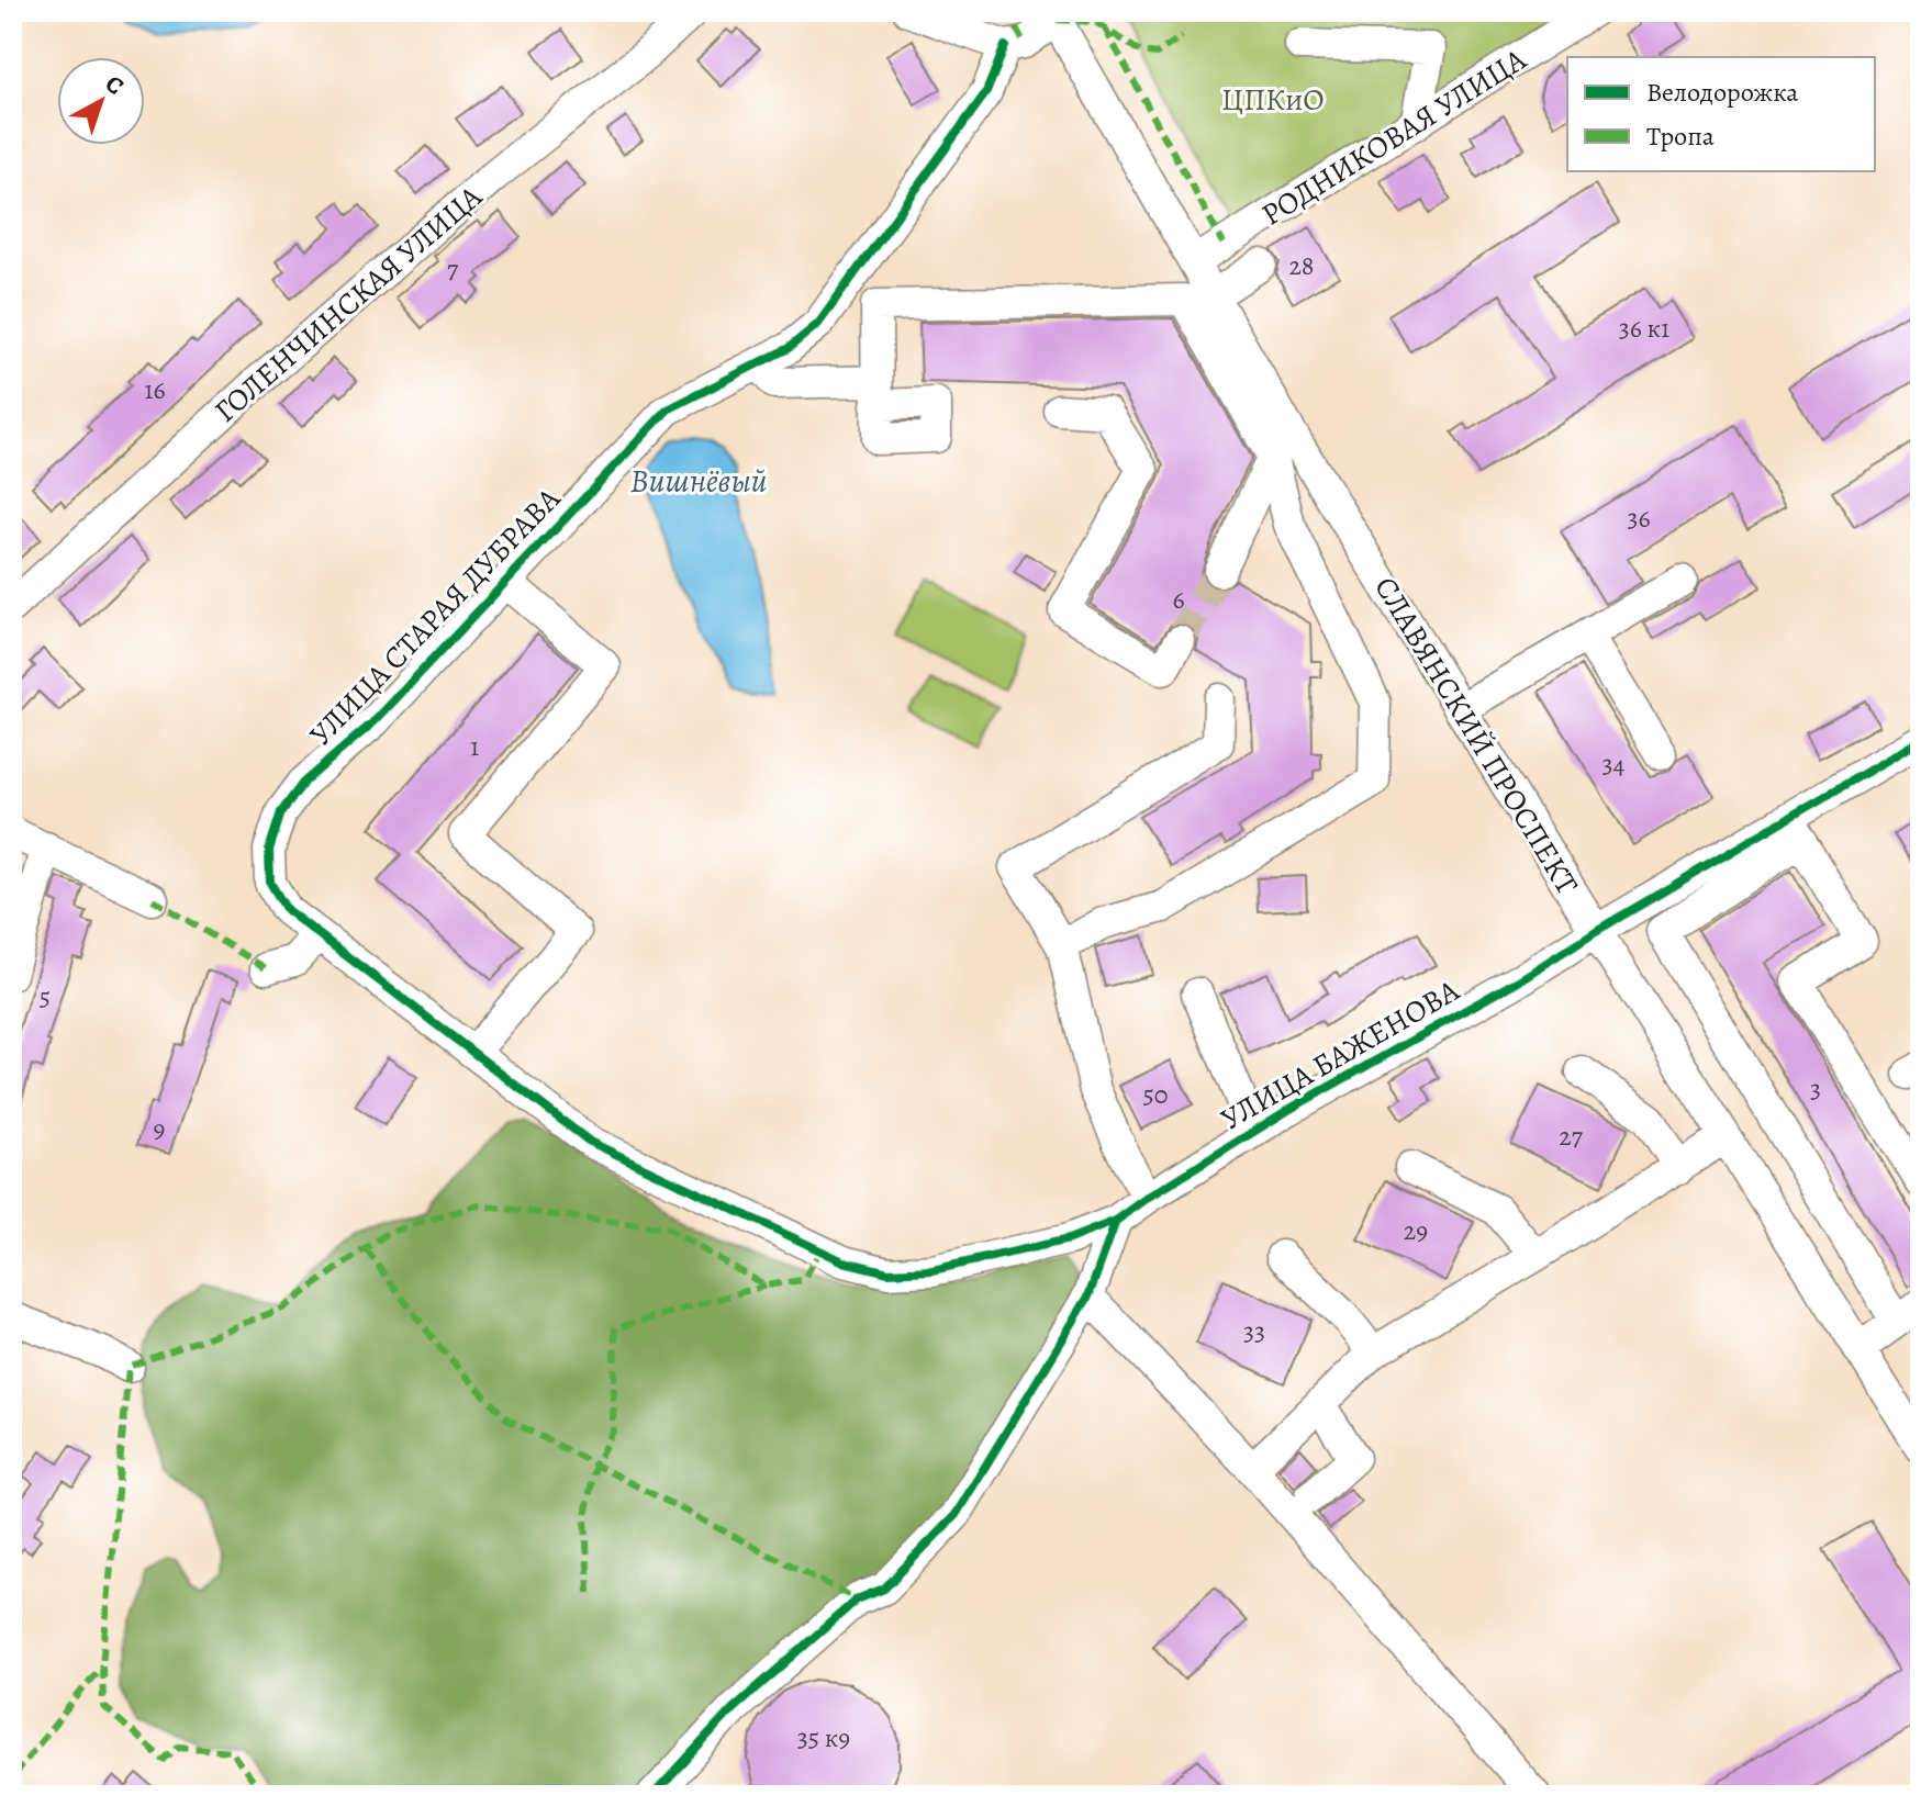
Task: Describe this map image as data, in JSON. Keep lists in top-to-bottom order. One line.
{"streets":{"street":["РОДНИКОВАЯ УЛИЦА","ГОЛЕНЧИНСКАЯ УЛИЦА","УЛИЦА СТАРАЯ ДУБРАВА","СЛАВЯНСКИЙ ПРОСПЕКТ","УЛИЦА БАЖЕНОВА"]},"crossings":[["РОДНИКОВАЯ УЛИЦА","СЛАВЯНСКИЙ ПРОСПЕКТ"],["УЛИЦА СТАРАЯ ДУБРАВА","УЛИЦА БАЖЕНОВА"],["СЛАВЯНСКИЙ ПРОСПЕКТ","УЛИЦА БАЖЕНОВА"]],"water":["Вишнёвый"],"parks":["ЦПКиО"],"house_numbers":["28","7","36 к1","16","36","6","1","34","5","3","50","9","27","29","33","35 к9"],"legend":["Велодорожка","Тропа"],"north":"top right"}
